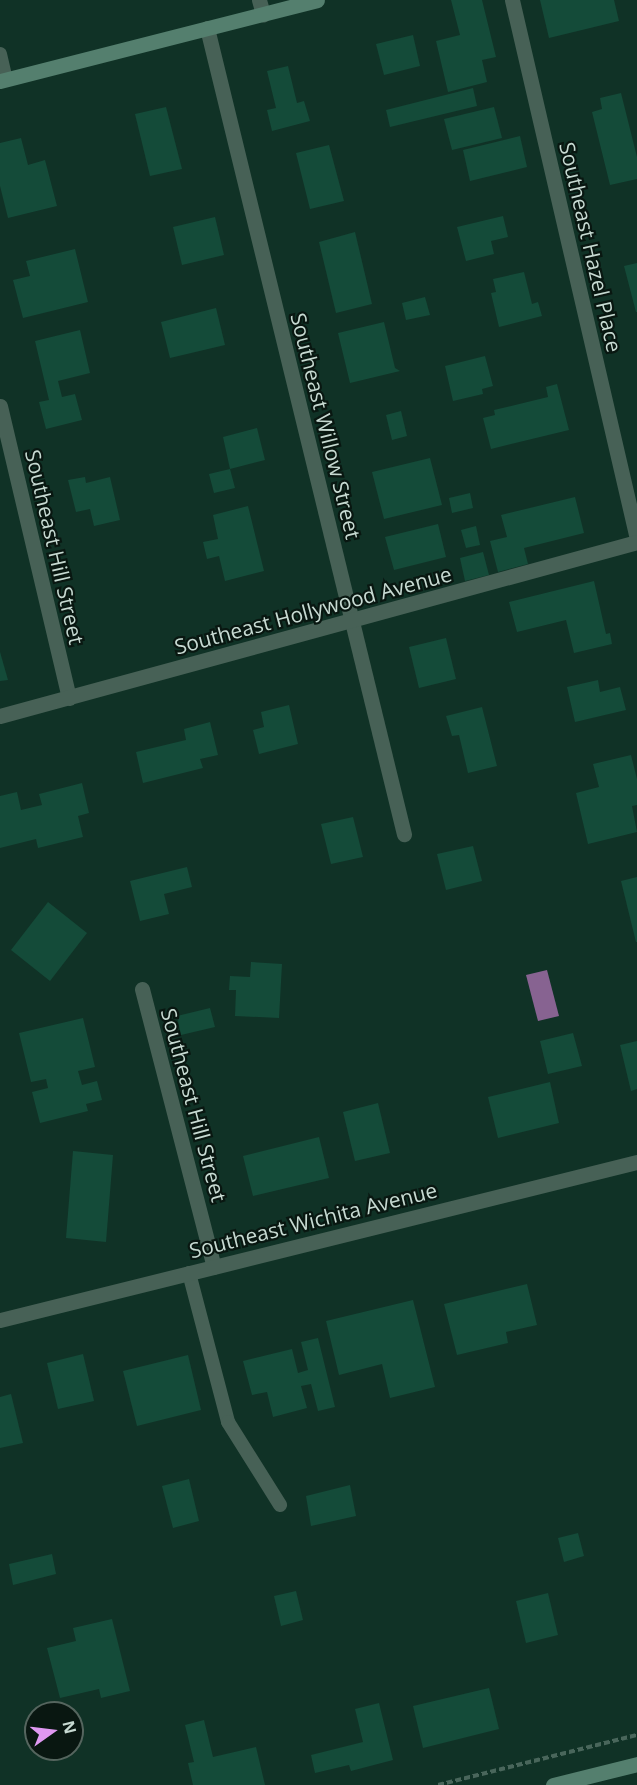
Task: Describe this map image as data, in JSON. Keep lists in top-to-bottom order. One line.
{"streets":{"street":["Southeast Hazel Place","Southeast Willow Street","Southeast Hill Street","Southeast Hollywood Avenue","Southeast Wichita Avenue"]},"crossings":[["Southeast Hazel Place","Southeast Hollywood Avenue"],["Southeast Willow Street","Southeast Hollywood Avenue"],["Southeast Hill Street","Southeast Hollywood Avenue"],["Southeast Hill Street","Southeast Wichita Avenue"]],"north":"right"}
